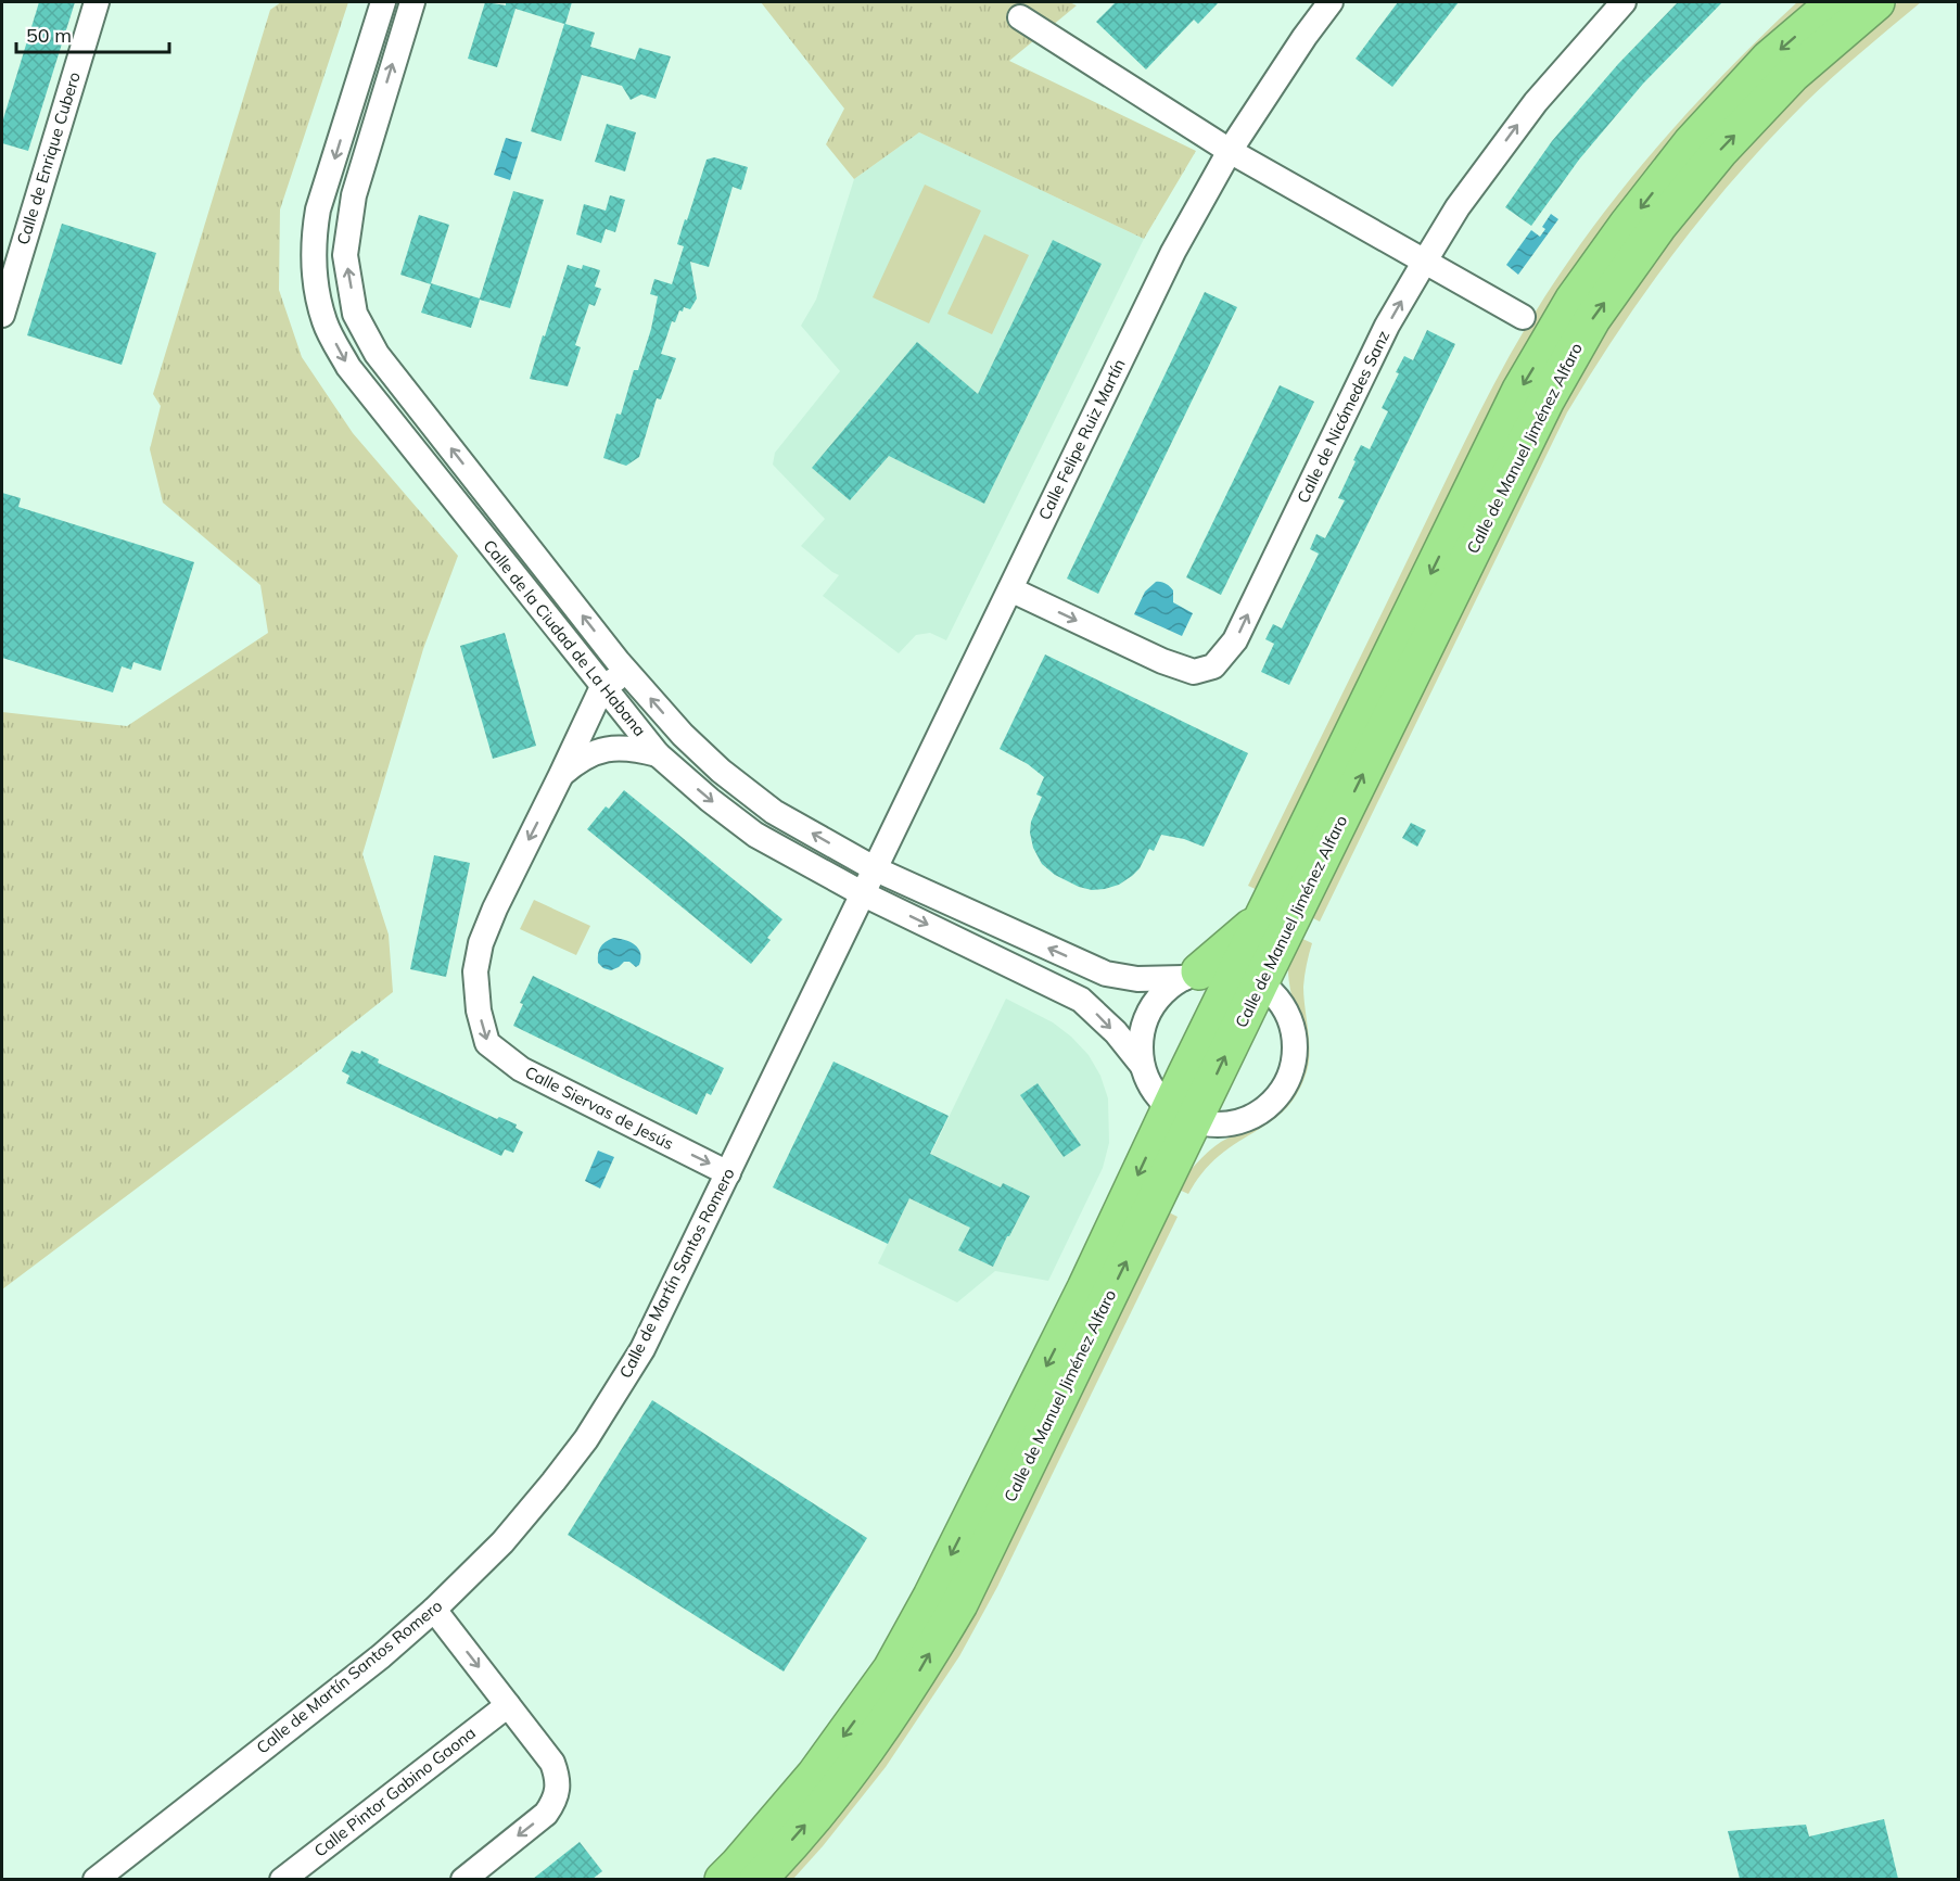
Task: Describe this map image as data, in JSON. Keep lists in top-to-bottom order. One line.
{"streets":{"highway":["Calle de Manuel Jiménez Alfaro"],"street":["Calle de Enrique Cubero","Calle de Nicómedes Sanz","Calle Felipe Ruiz Martín","Calle de la Ciudad de La Habana","Calle Siervas de Jesús","Calle de Martín Santos Romero","Calle Pintor Gabino Gaona"]},"crossings":[["Calle de Nicómedes Sanz","Calle Felipe Ruiz Martín"],["Calle Felipe Ruiz Martín","Calle de la Ciudad de La Habana"],["Calle Felipe Ruiz Martín","Calle de Martín Santos Romero"],["Calle de Manuel Jiménez Alfaro","Calle de la Ciudad de La Habana"],["Calle de la Ciudad de La Habana","Calle Siervas de Jesús"],["Calle de la Ciudad de La Habana","Calle de Martín Santos Romero"],["Calle Siervas de Jesús","Calle de Martín Santos Romero"]],"one_way":["Calle de Nicómedes Sanz"],"scale_bar":"50 m"}
